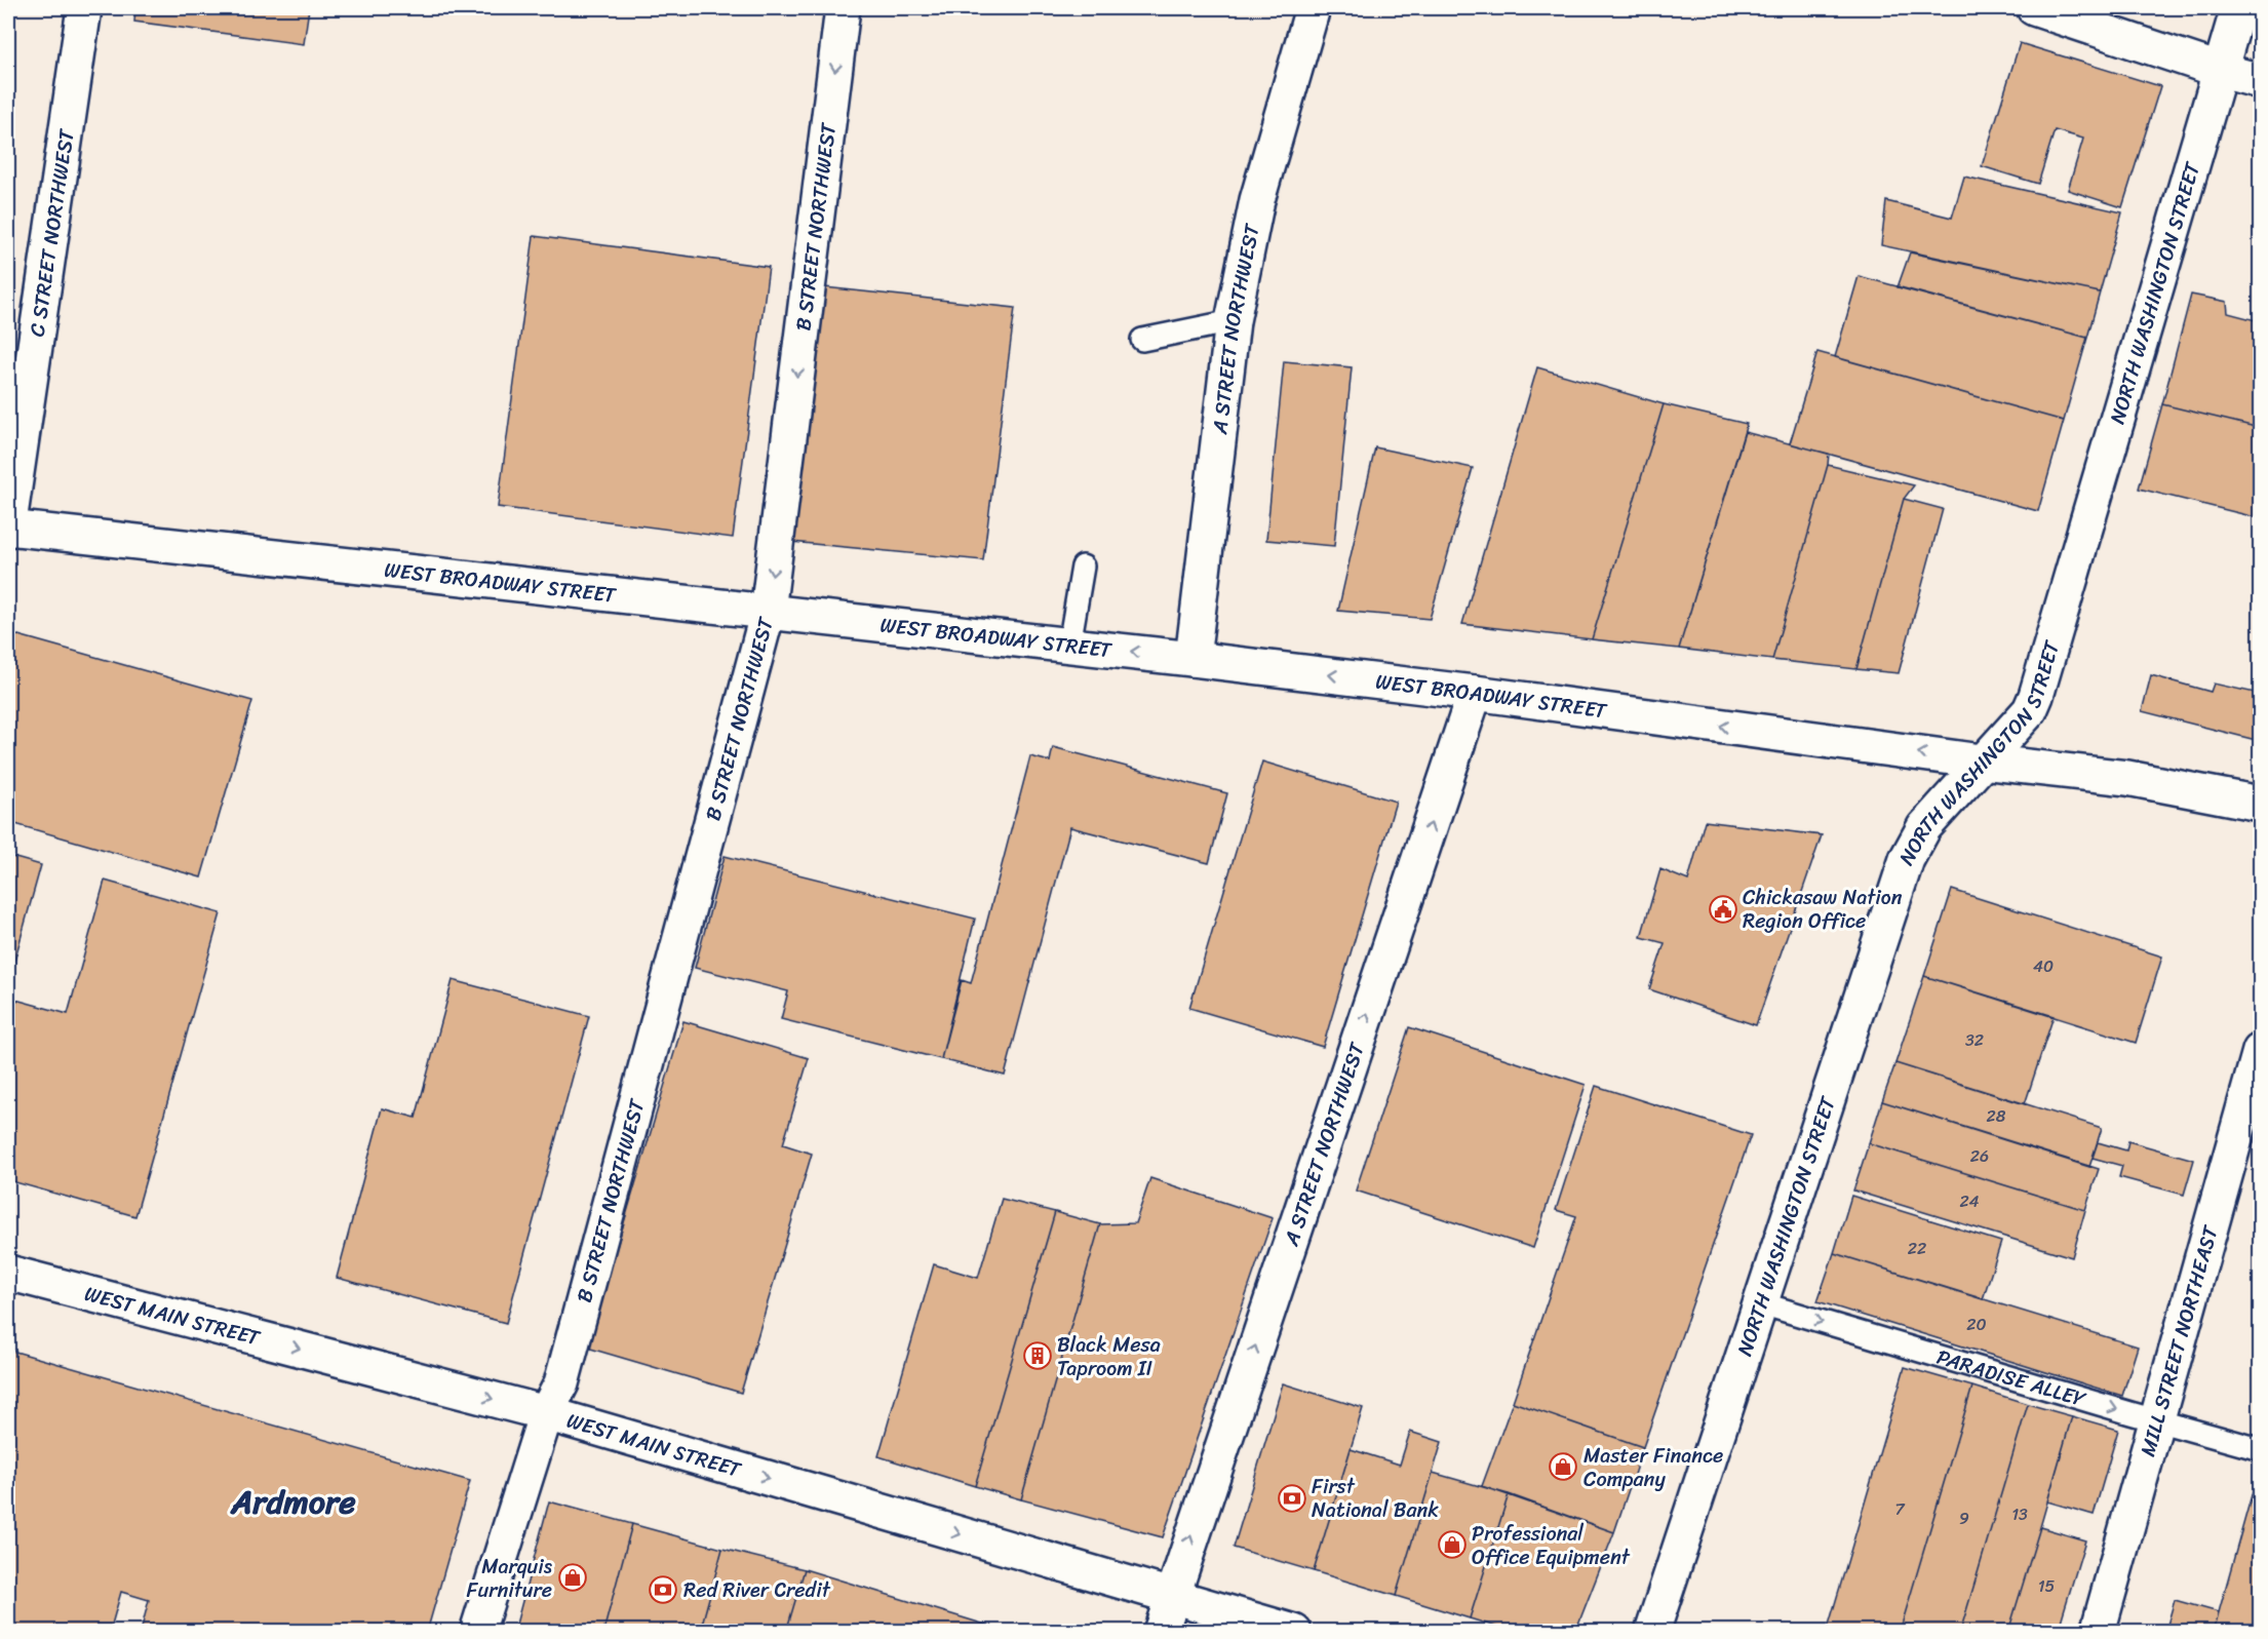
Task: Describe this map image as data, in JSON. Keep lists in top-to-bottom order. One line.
{"streets":{"main road":["B STREET NORTHWEST","C STREET NORTHWEST","NORTH WASHINGTON STREET","A STREET NORTHWEST","WEST BROADWAY STREET","WEST MAIN STREET","MILL STREET NORTHEAST"],"lane":["PARADISE ALLEY"]},"crossings":[["B STREET NORTHWEST","WEST BROADWAY STREET"],["B STREET NORTHWEST","WEST MAIN STREET"],["C STREET NORTHWEST","WEST BROADWAY STREET"],["NORTH WASHINGTON STREET","WEST BROADWAY STREET"],["NORTH WASHINGTON STREET","PARADISE ALLEY"],["A STREET NORTHWEST","WEST BROADWAY STREET"],["A STREET NORTHWEST","WEST MAIN STREET"],["MILL STREET NORTHEAST","PARADISE ALLEY"]],"one_way":["B STREET NORTHWEST","A STREET NORTHWEST","WEST BROADWAY STREET","WEST MAIN STREET","PARADISE ALLEY"],"districts":["Ardmore"],"places":{"public building":["Chickasaw Nation Region Office"],"building":["Black Mesa Taproom II"],"shop":["Master Finance Company","Professional Office Equipment","Marquis Furniture"],"bank":["First National Bank","Red River Credit"]},"house_numbers":["40","32","28","26","24","22","20","7","13","9","15"]}
